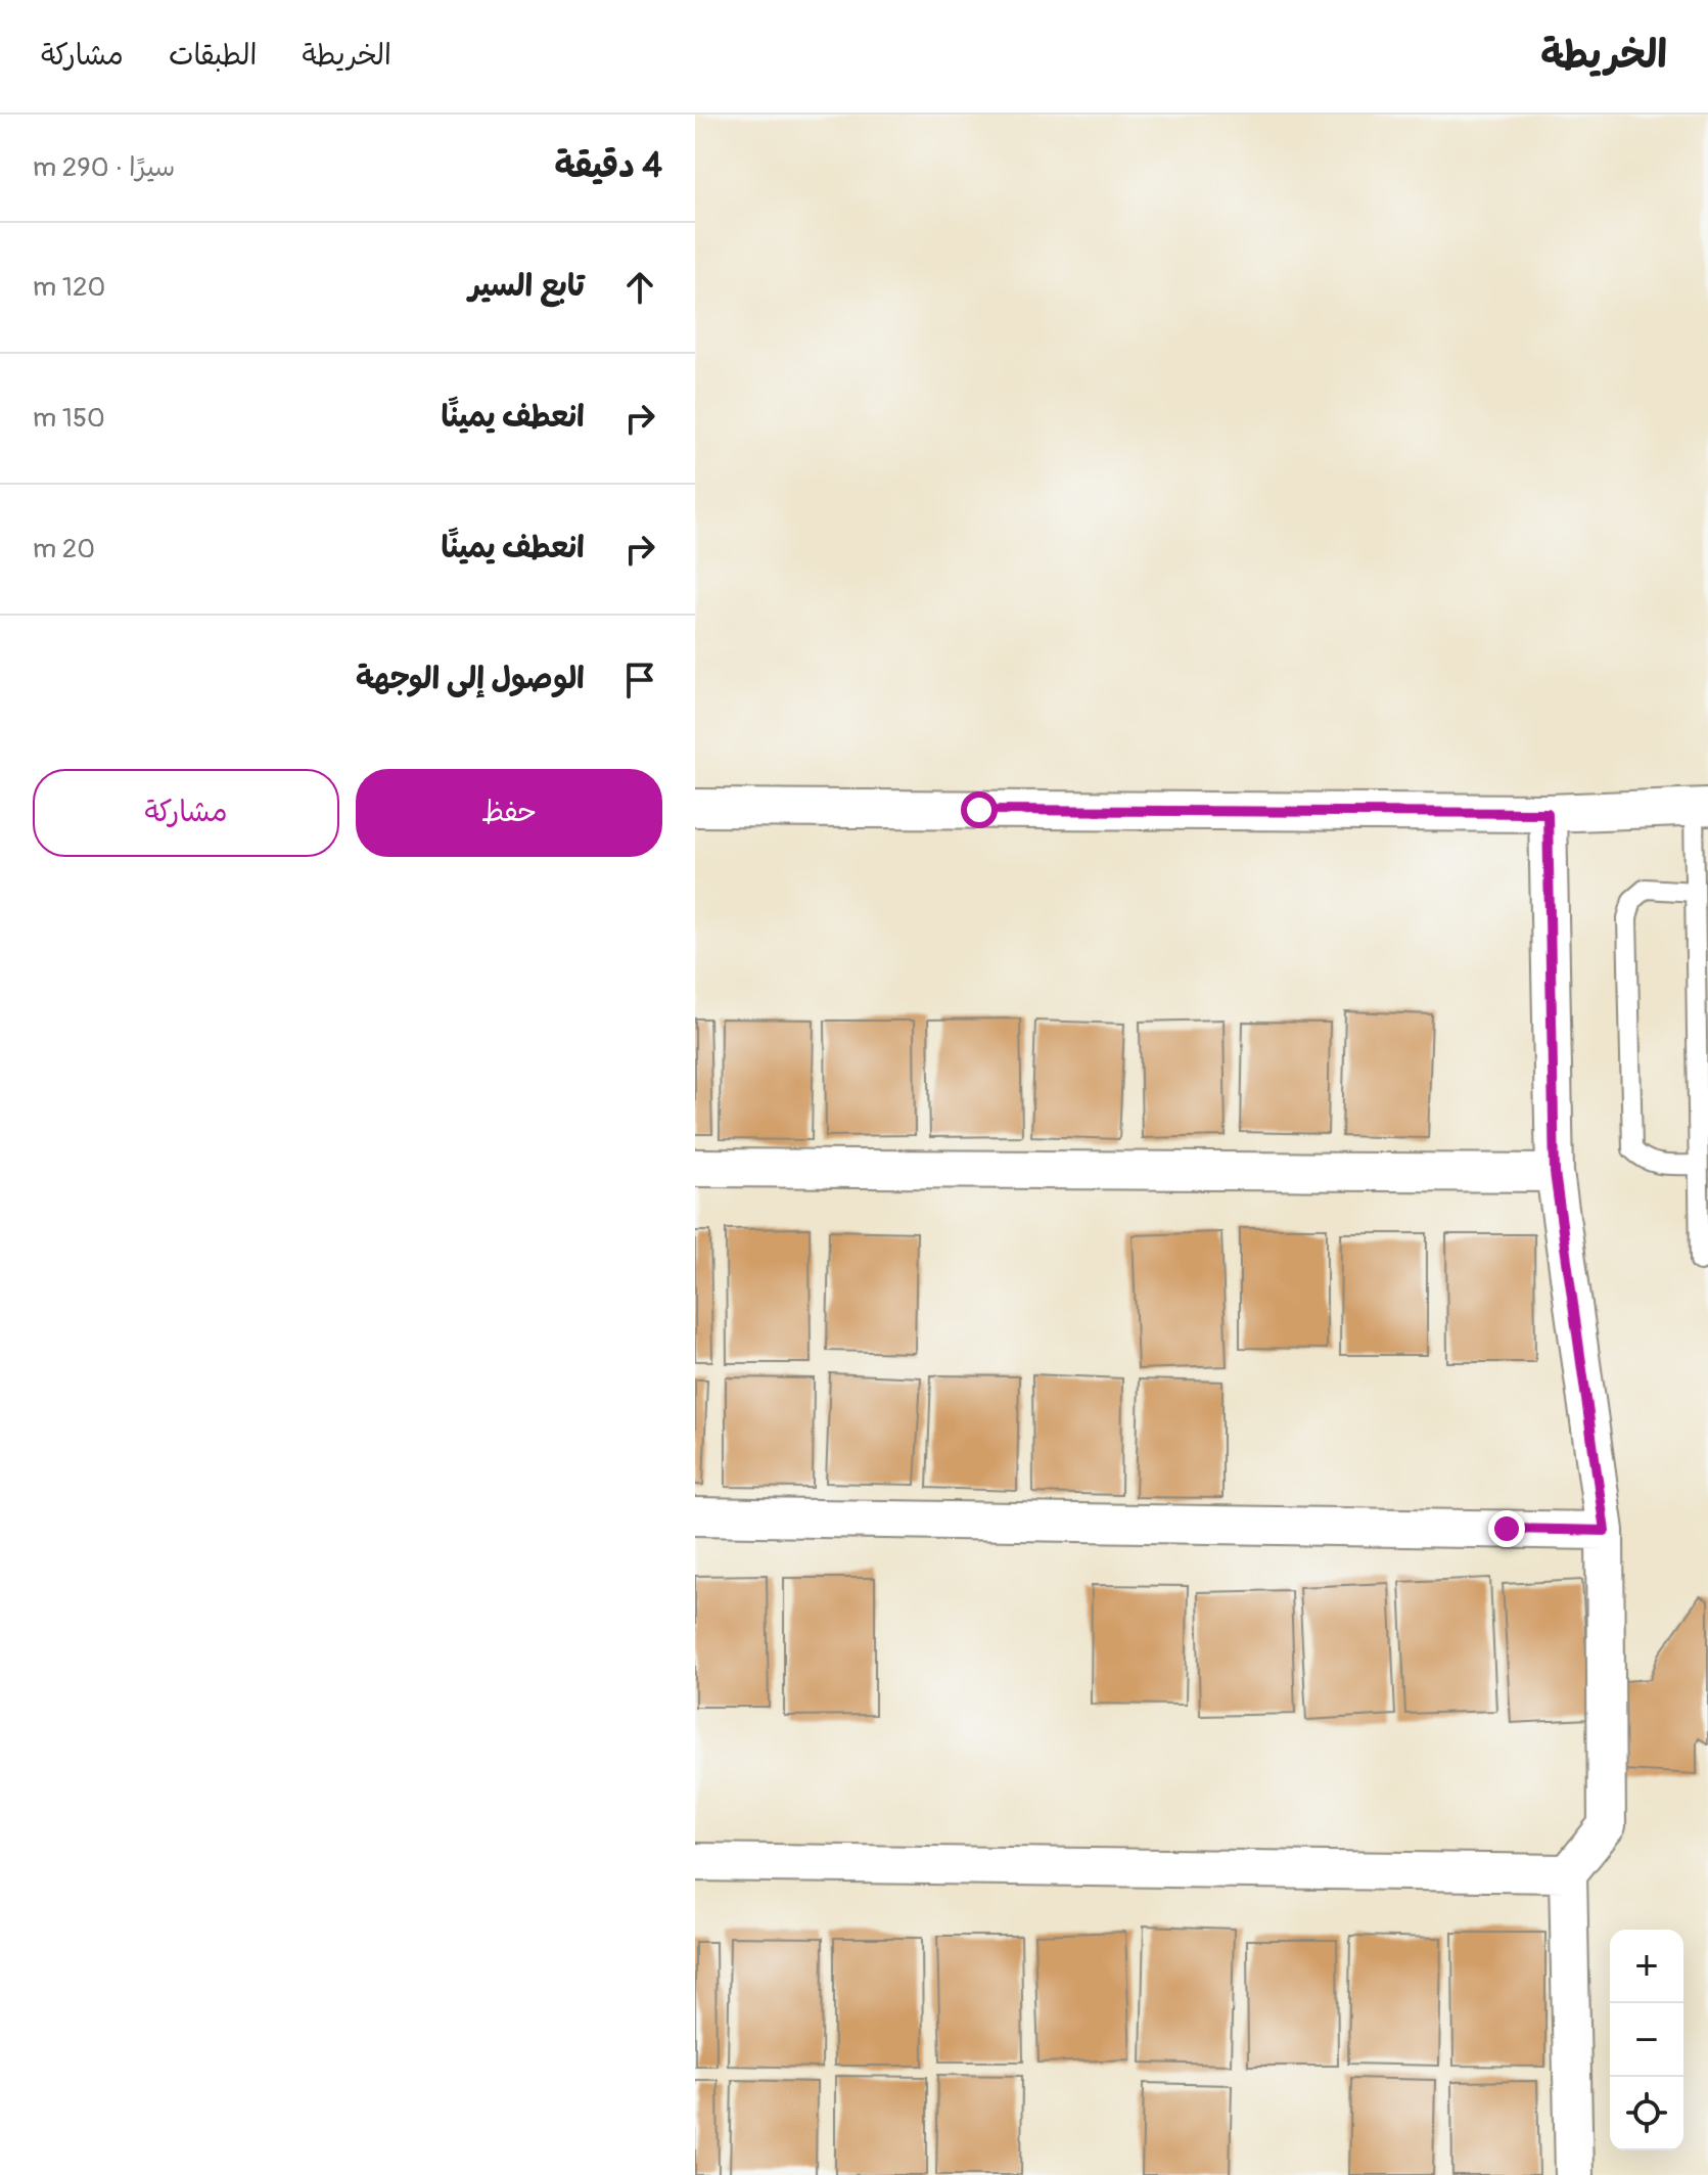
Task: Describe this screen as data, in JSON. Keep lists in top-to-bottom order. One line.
{"page":{"header":"الخريطة","nav":["الخريطة","الطبقات","مشاركة"],"heading":["4 دقيقة","سيرًا · 290 m"],"list":[["تابع السير","120 m"],["انعطف يمينًا","150 m"],["انعطف يمينًا","20 m"],"الوصول إلى الوجهة"],"buttons":["حفظ","مشاركة"],"map_buttons":["+","−"]}}
